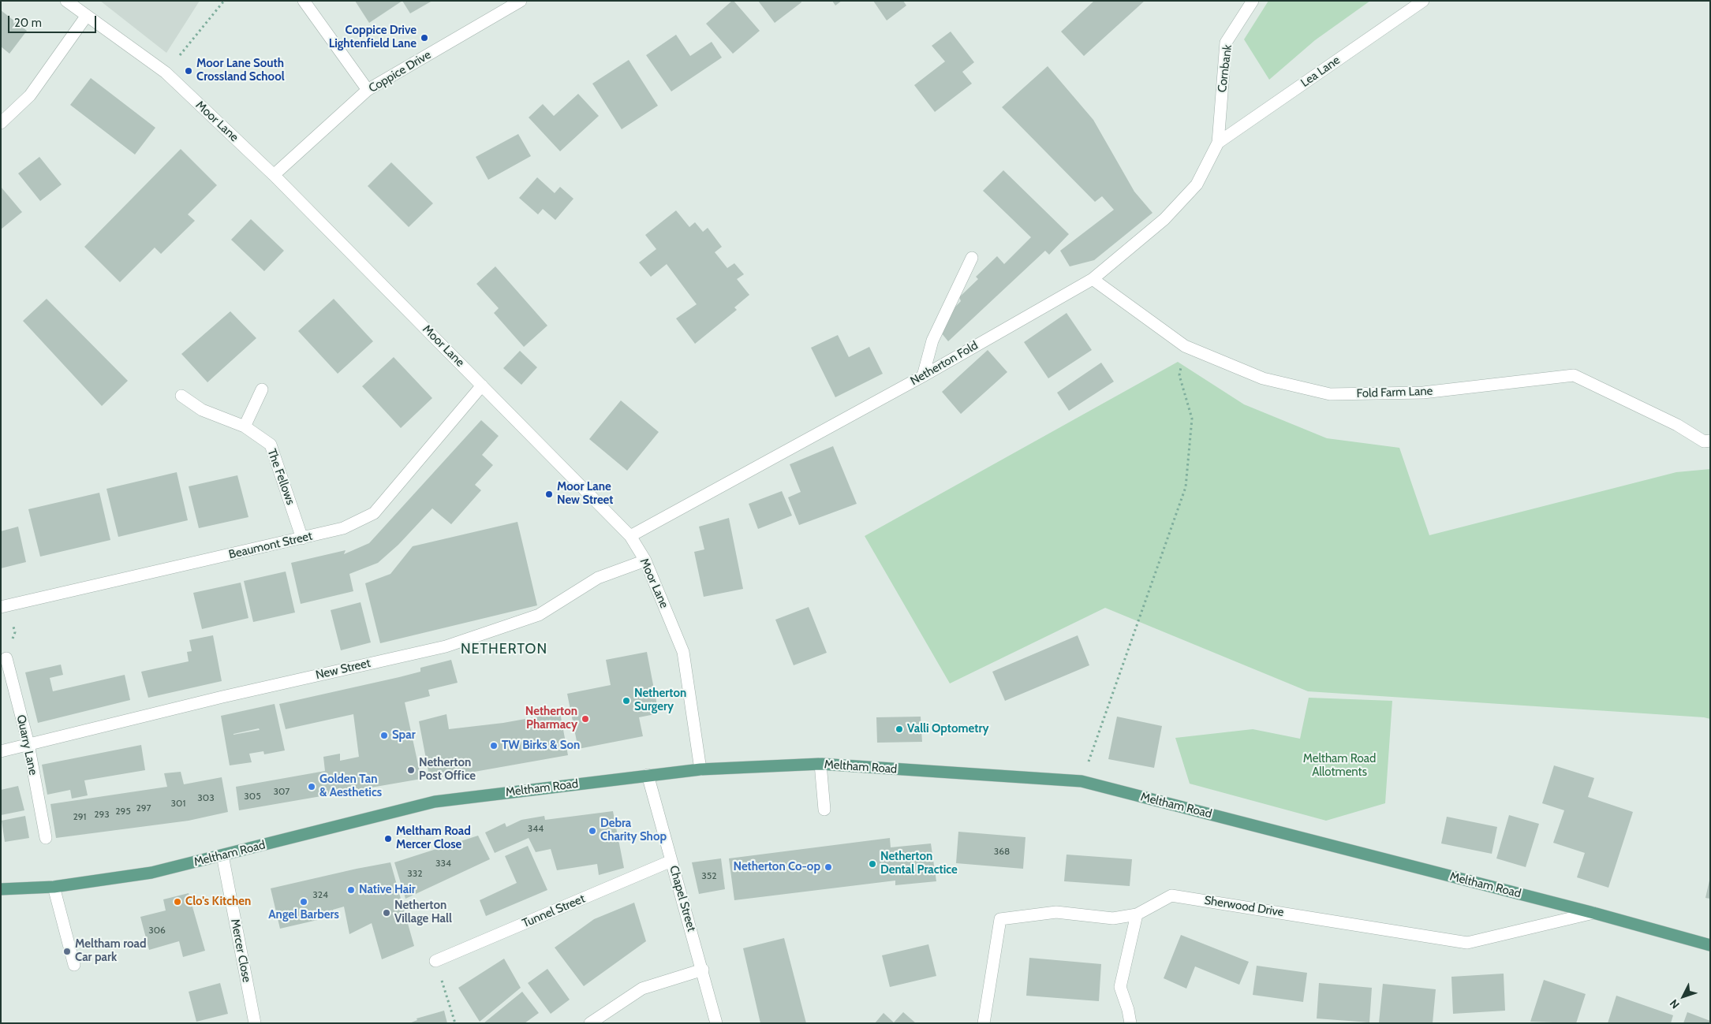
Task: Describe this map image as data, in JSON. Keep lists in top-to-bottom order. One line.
{"streets":{"main road":["Meltham Road"],"street":["Cornbank","Coppice Drive","Lea Lane","Moor Lane","Netherton Fold","Fold Farm Lane","The Fellows","Beaumont Street","New Street","Quarry Lane","Chapel Street","Sherwood Drive","Tunnel Street","Mercer Close"]},"crossings":[["Cornbank","Lea Lane"],["Cornbank","Netherton Fold"],["Coppice Drive","Moor Lane"],["Lea Lane","Netherton Fold"],["Moor Lane","Netherton Fold"],["Moor Lane","Beaumont Street"],["Moor Lane","New Street"],["Moor Lane","Meltham Road"],["Netherton Fold","Fold Farm Lane"],["The Fellows","Beaumont Street"],["New Street","Quarry Lane"],["Meltham Road","Chapel Street"],["Meltham Road","Sherwood Drive"],["Meltham Road","Mercer Close"],["Chapel Street","Tunnel Street"]],"districts":["NETHERTON"],"parks":["Meltham Road Allotments"],"places":["Coppice Drive Lightenfield Lane","Moor Lane South Crossland School","Moor Lane New Street","Netherton Surgery","Netherton Pharmacy","Valli Optometry","Spar","TW Birks & Son","Netherton Post Office","Golden Tan & Aesthetics","Debra Charity Shop","Meltham Road Mercer Close","Netherton Dental Practice","Netherton Co-op","Native Hair","Clo's Kitchen","Angel Barbers","Netherton Village Hall","Meltham road Car park"],"house_numbers":["307","305","303","301","297","295","293","291","344","368","334","332","352","324","306"],"scale_bar":"20 m","north":"bottom left"}
